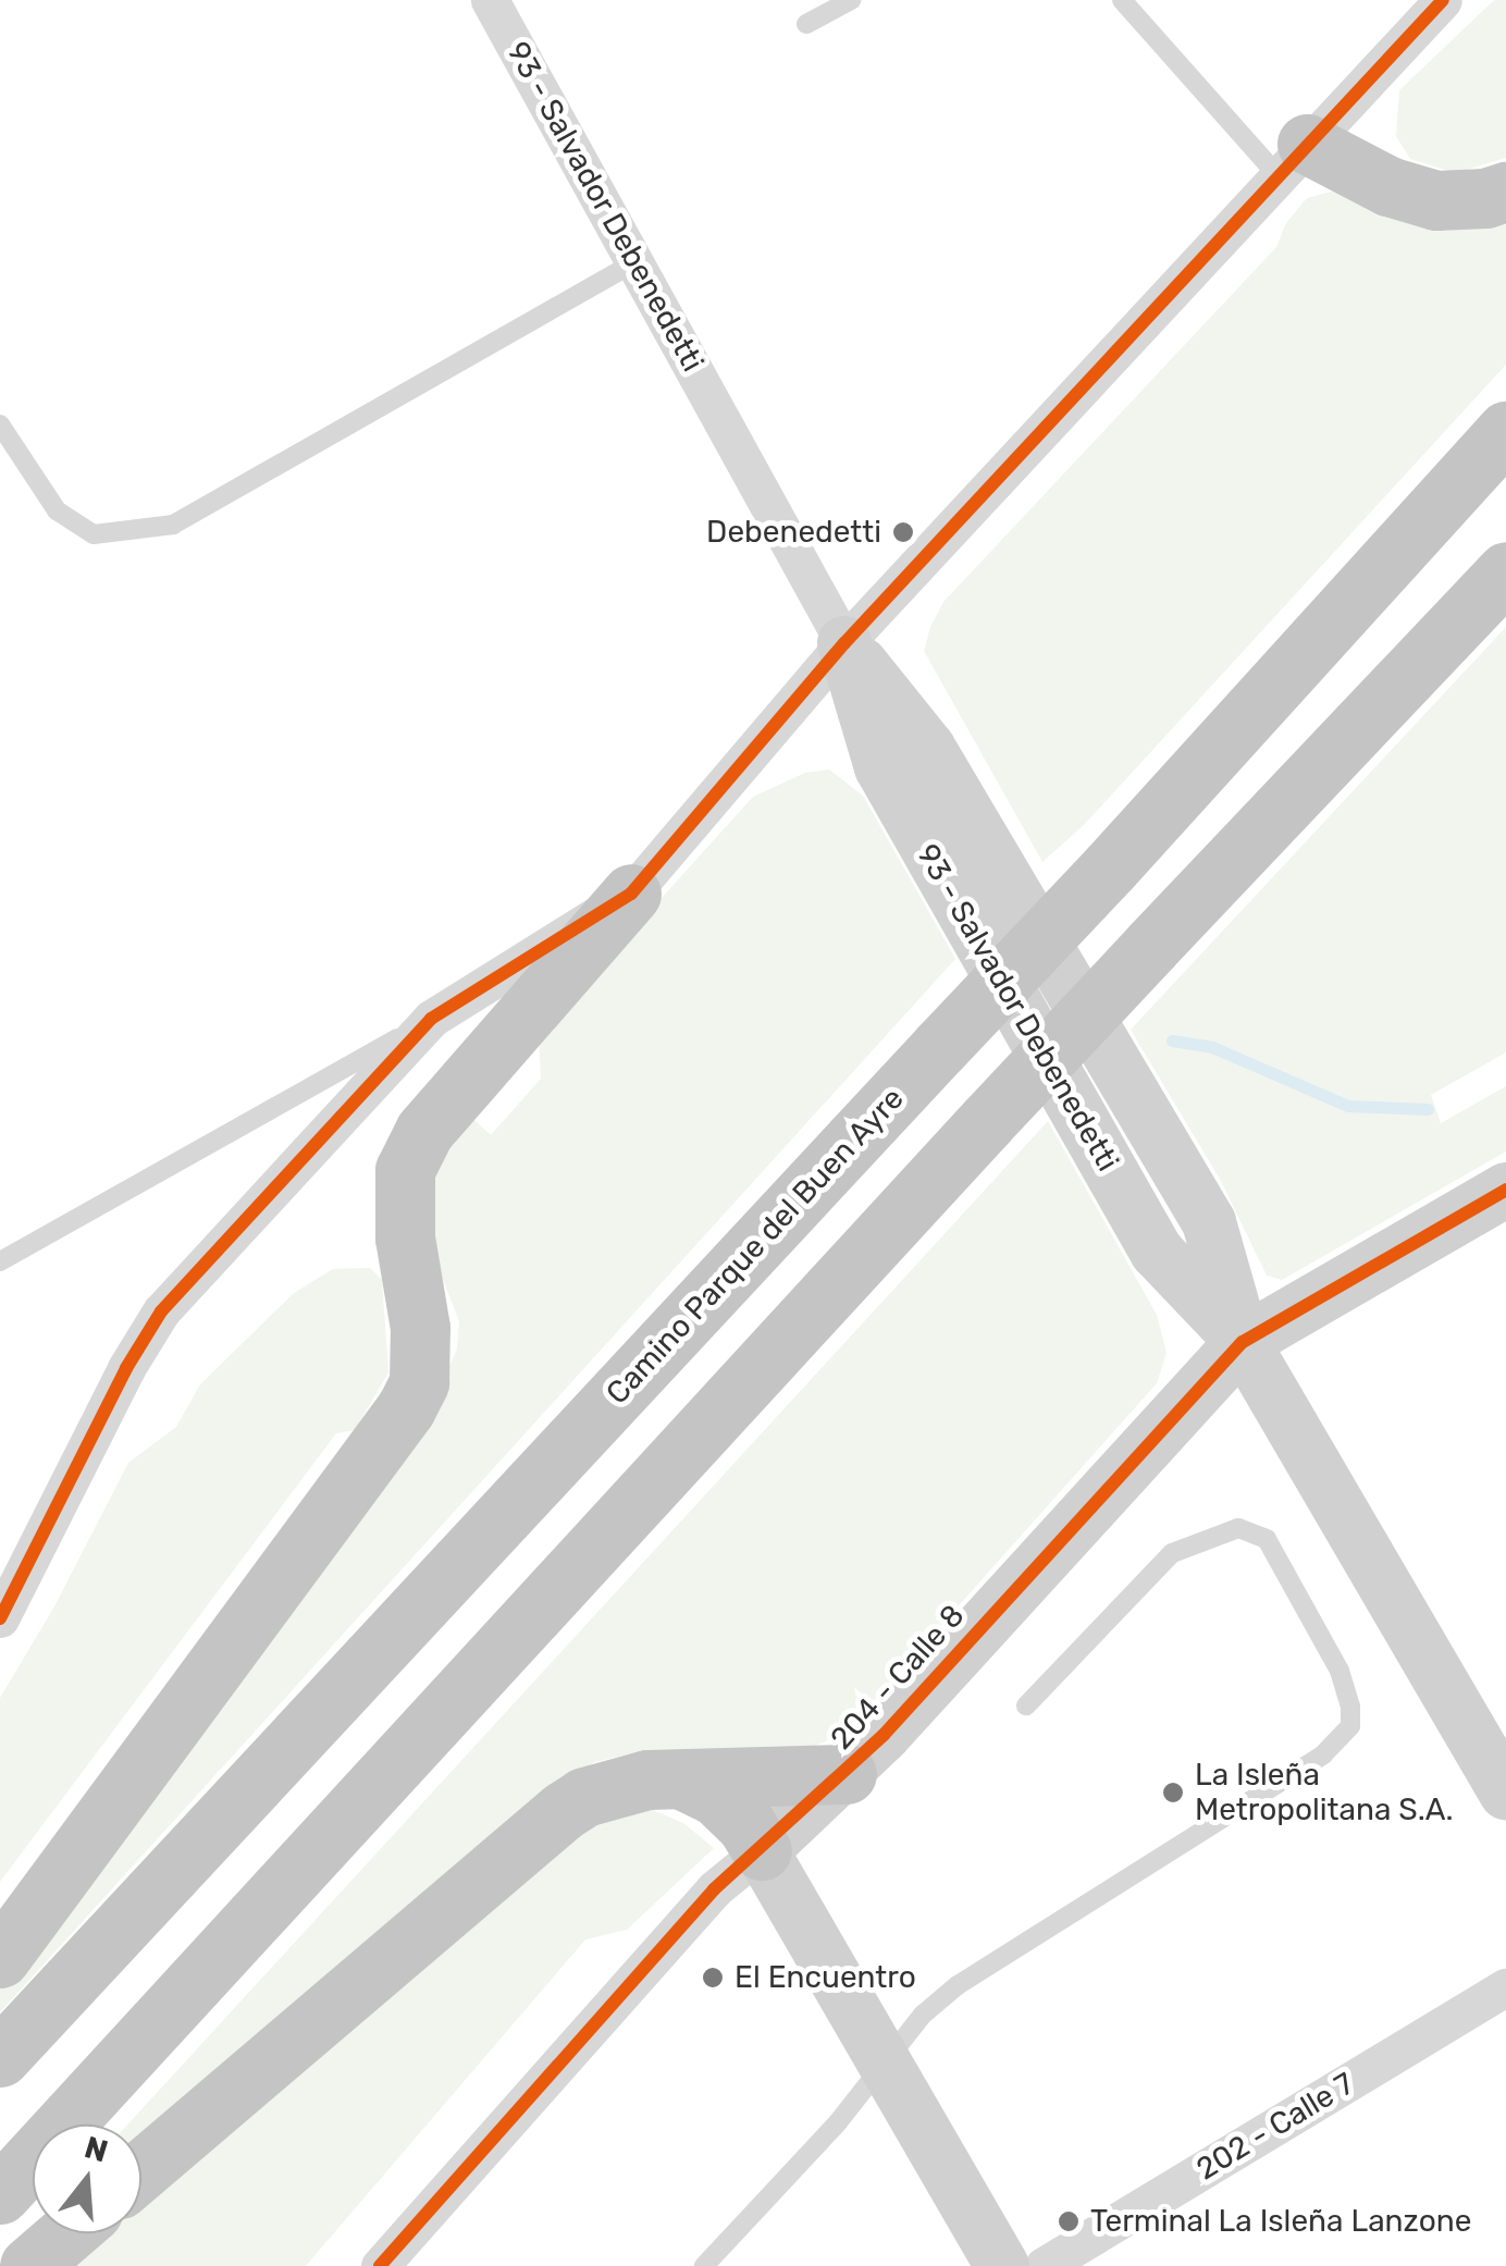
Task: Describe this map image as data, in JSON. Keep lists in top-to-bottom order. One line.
{"streets":{"highway":["Camino Parque del Buen Ayre"],"street":["93 - Salvador Debenedetti","204 - Calle 8","202 - Calle 7"]},"crossings":[["93 - Salvador Debenedetti","204 - Calle 8"]],"places":["Debenedetti","La Isleña Metropolitana S.A.","El Encuentro","Terminal La Isleña Lanzone"],"north":"top"}
